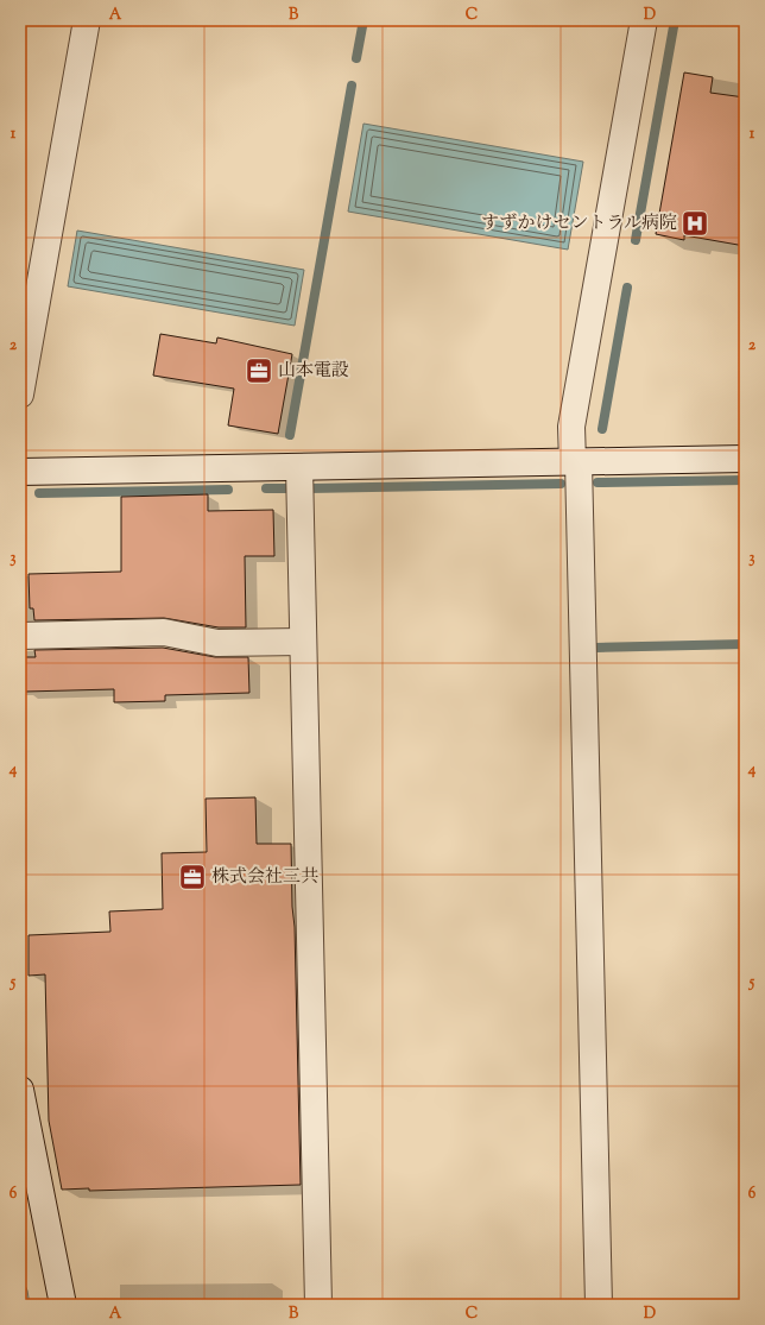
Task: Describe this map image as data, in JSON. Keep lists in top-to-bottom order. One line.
{"places":{"hospital":["すずかけセントラル病院"],"office":["山本電設","株式会社三共"]},"grid":{"columns":["A","B","C","D"],"rows":["1","2","3","4","5","6"]}}
